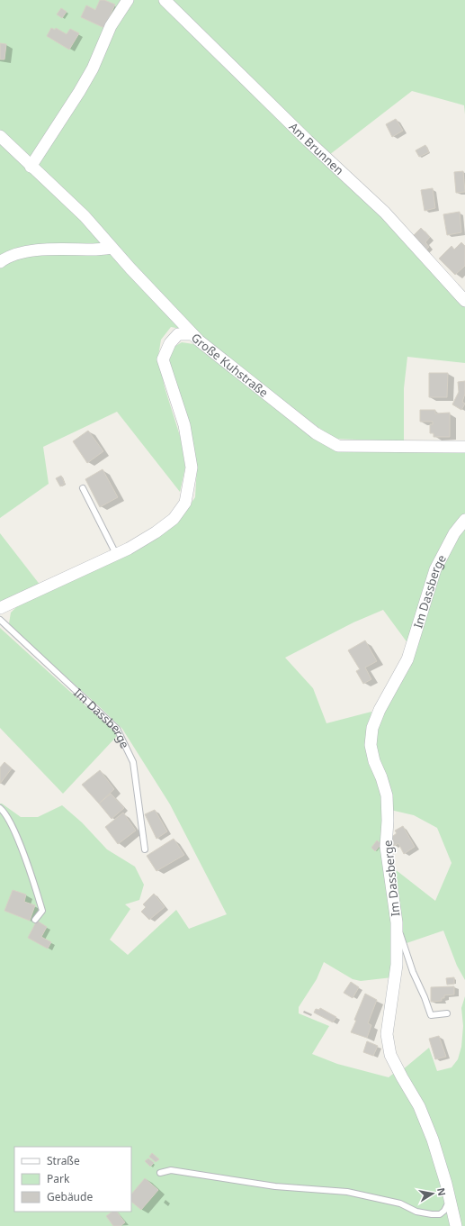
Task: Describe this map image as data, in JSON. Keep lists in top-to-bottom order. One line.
{"streets":{"street":["Am Brunnen","Große Kuhstraße","Im Dassberge"]},"legend":["Straße","Park","Gebäude"],"north":"right"}
